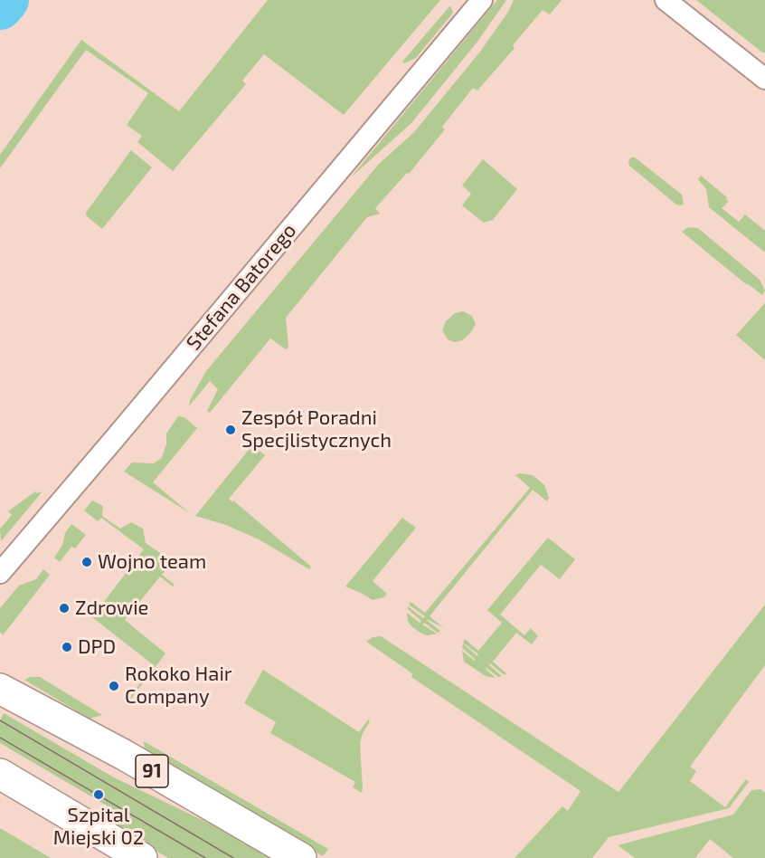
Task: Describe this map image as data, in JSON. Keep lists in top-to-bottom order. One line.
{"streets":{"main road":["91"],"street":["Stefana Batorego"]},"places":["Zespół Poradni Specjlistycznych","Wojno team","Zdrowie","DPD","Rokoko Hair Company","Szpital Miejski 02"]}
